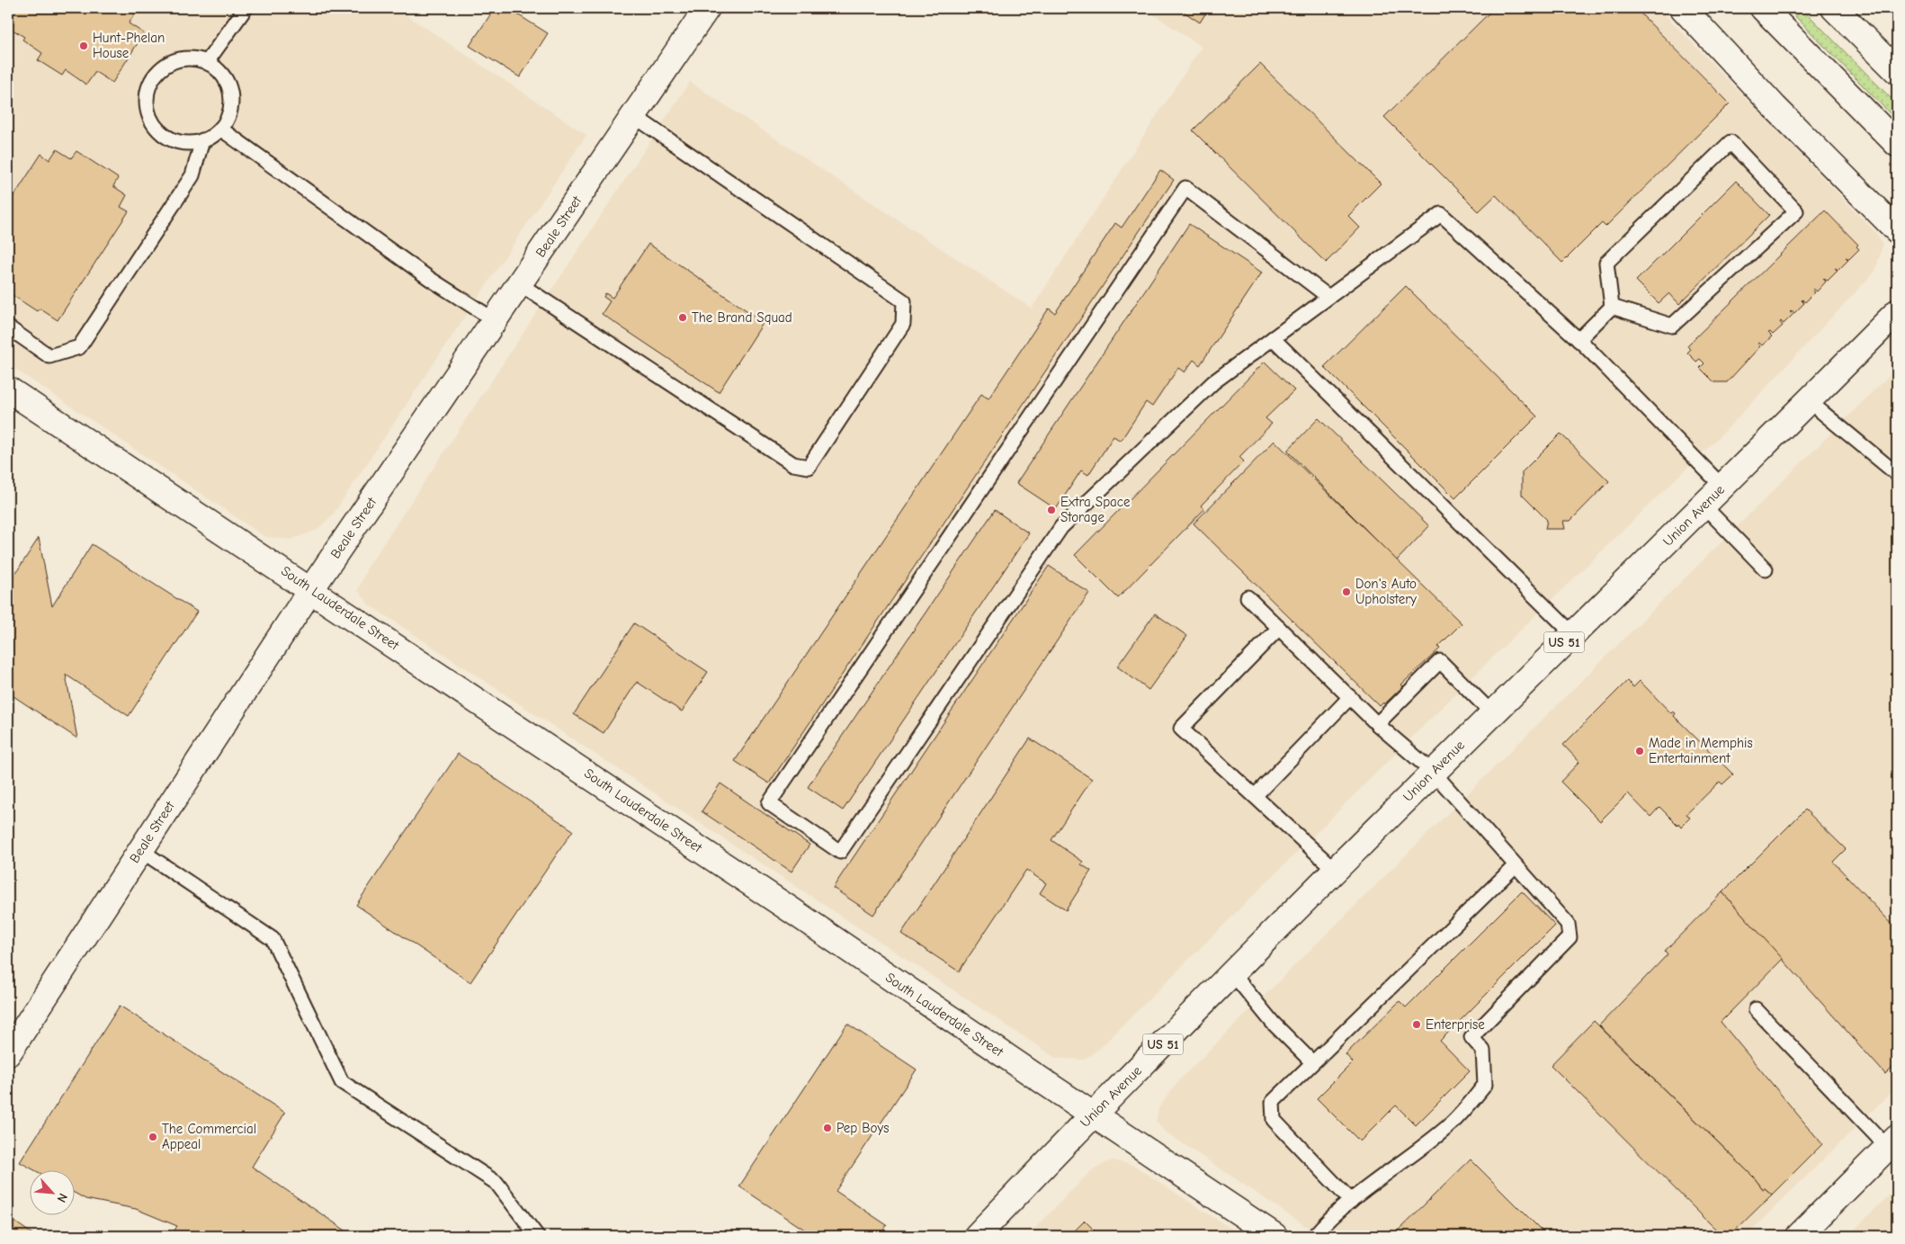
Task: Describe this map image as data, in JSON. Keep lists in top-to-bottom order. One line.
{"streets":{"street":["Beale Street","Union Avenue","South Lauderdale Street","US 51"]},"crossings":[["Beale Street","South Lauderdale Street"],["Union Avenue","South Lauderdale Street"]],"places":["Hunt-Phelan House","The Brand Squad","Extra Space Storage","Don's Auto Upholstery","Made in Memphis Entertainment","Enterprise","Pep Boys","The Commercial Appeal"],"north":"bottom right"}
